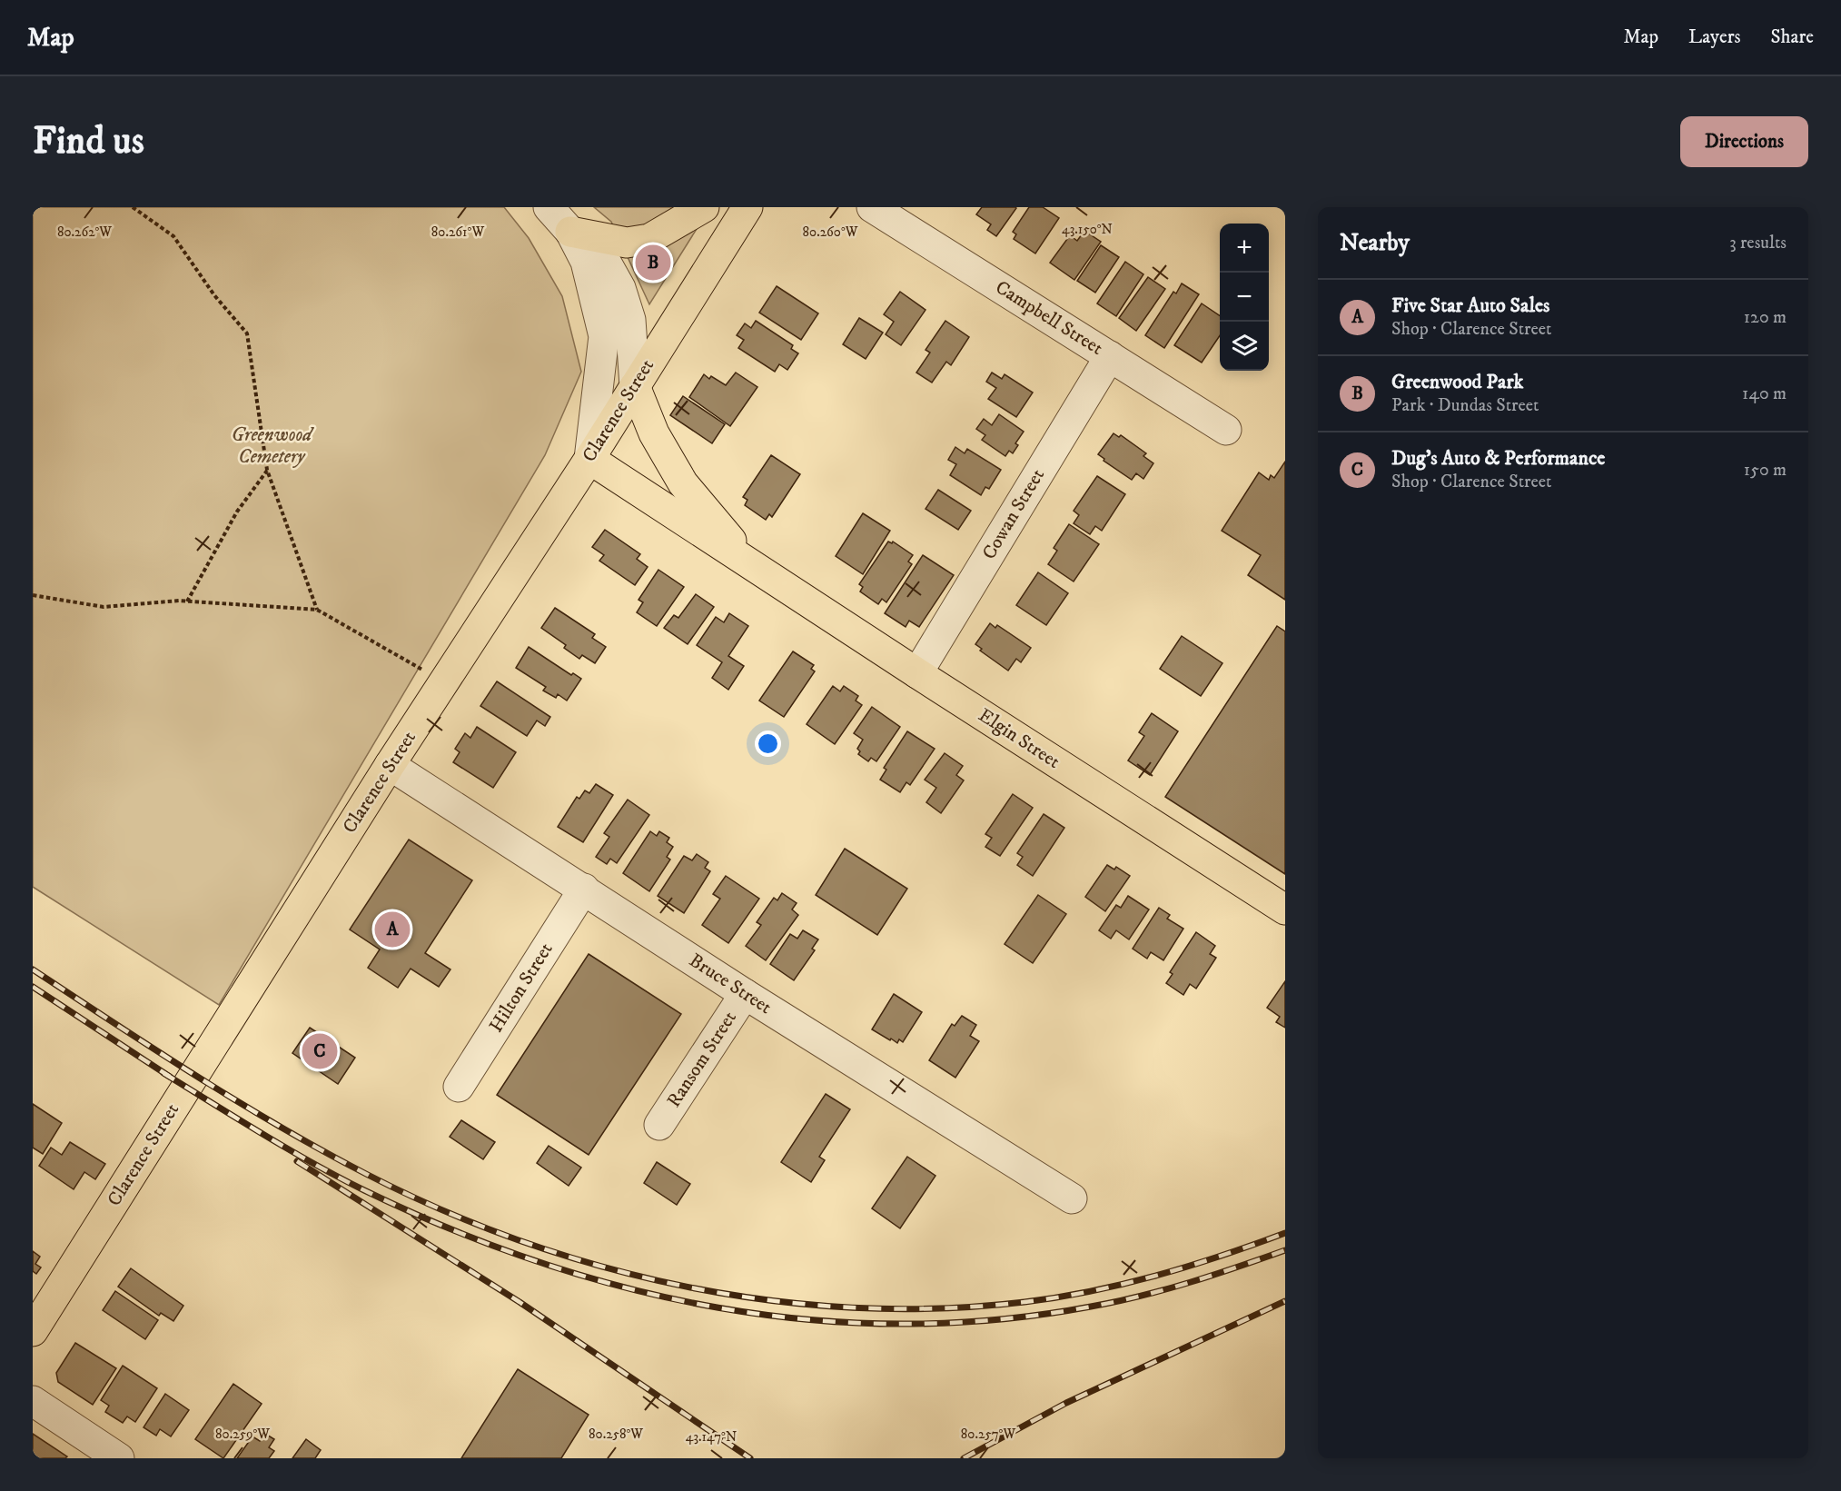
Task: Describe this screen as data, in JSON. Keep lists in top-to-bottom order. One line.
{"streets":{"main road":["Clarence Street","Elgin Street"],"street":["Campbell Street","Cowan Street","Bruce Street","Hilton Street","Ransom Street"]},"crossings":[["Campbell Street","Cowan Street"],["Clarence Street","Elgin Street"],["Clarence Street","Bruce Street"],["Cowan Street","Elgin Street"],["Bruce Street","Hilton Street"],["Bruce Street","Ransom Street"]],"parks":["Greenwood Cemetery"],"page":{"header":"Map","nav":["Map","Layers","Share"],"buttons":"Directions","title":"Find us","heading":["Nearby","3 results"],"map_buttons":["+","−"],"pins":["B","A","C"],"list":[{"mark":"A","name":"Five Star Auto Sales","note":"Shop · Clarence Street","value":"120 m"},{"mark":"B","name":"Greenwood Park","note":"Park · Dundas Street","value":"140 m"},{"mark":"C","name":"Dug's Auto & Performance","note":"Shop · Clarence Street","value":"150 m"}]},"coordinates":["43.150°N","80.262°W","80.260°W","80.261°W","80.259°W","80.258°W","80.257°W","43.147°N"]}
